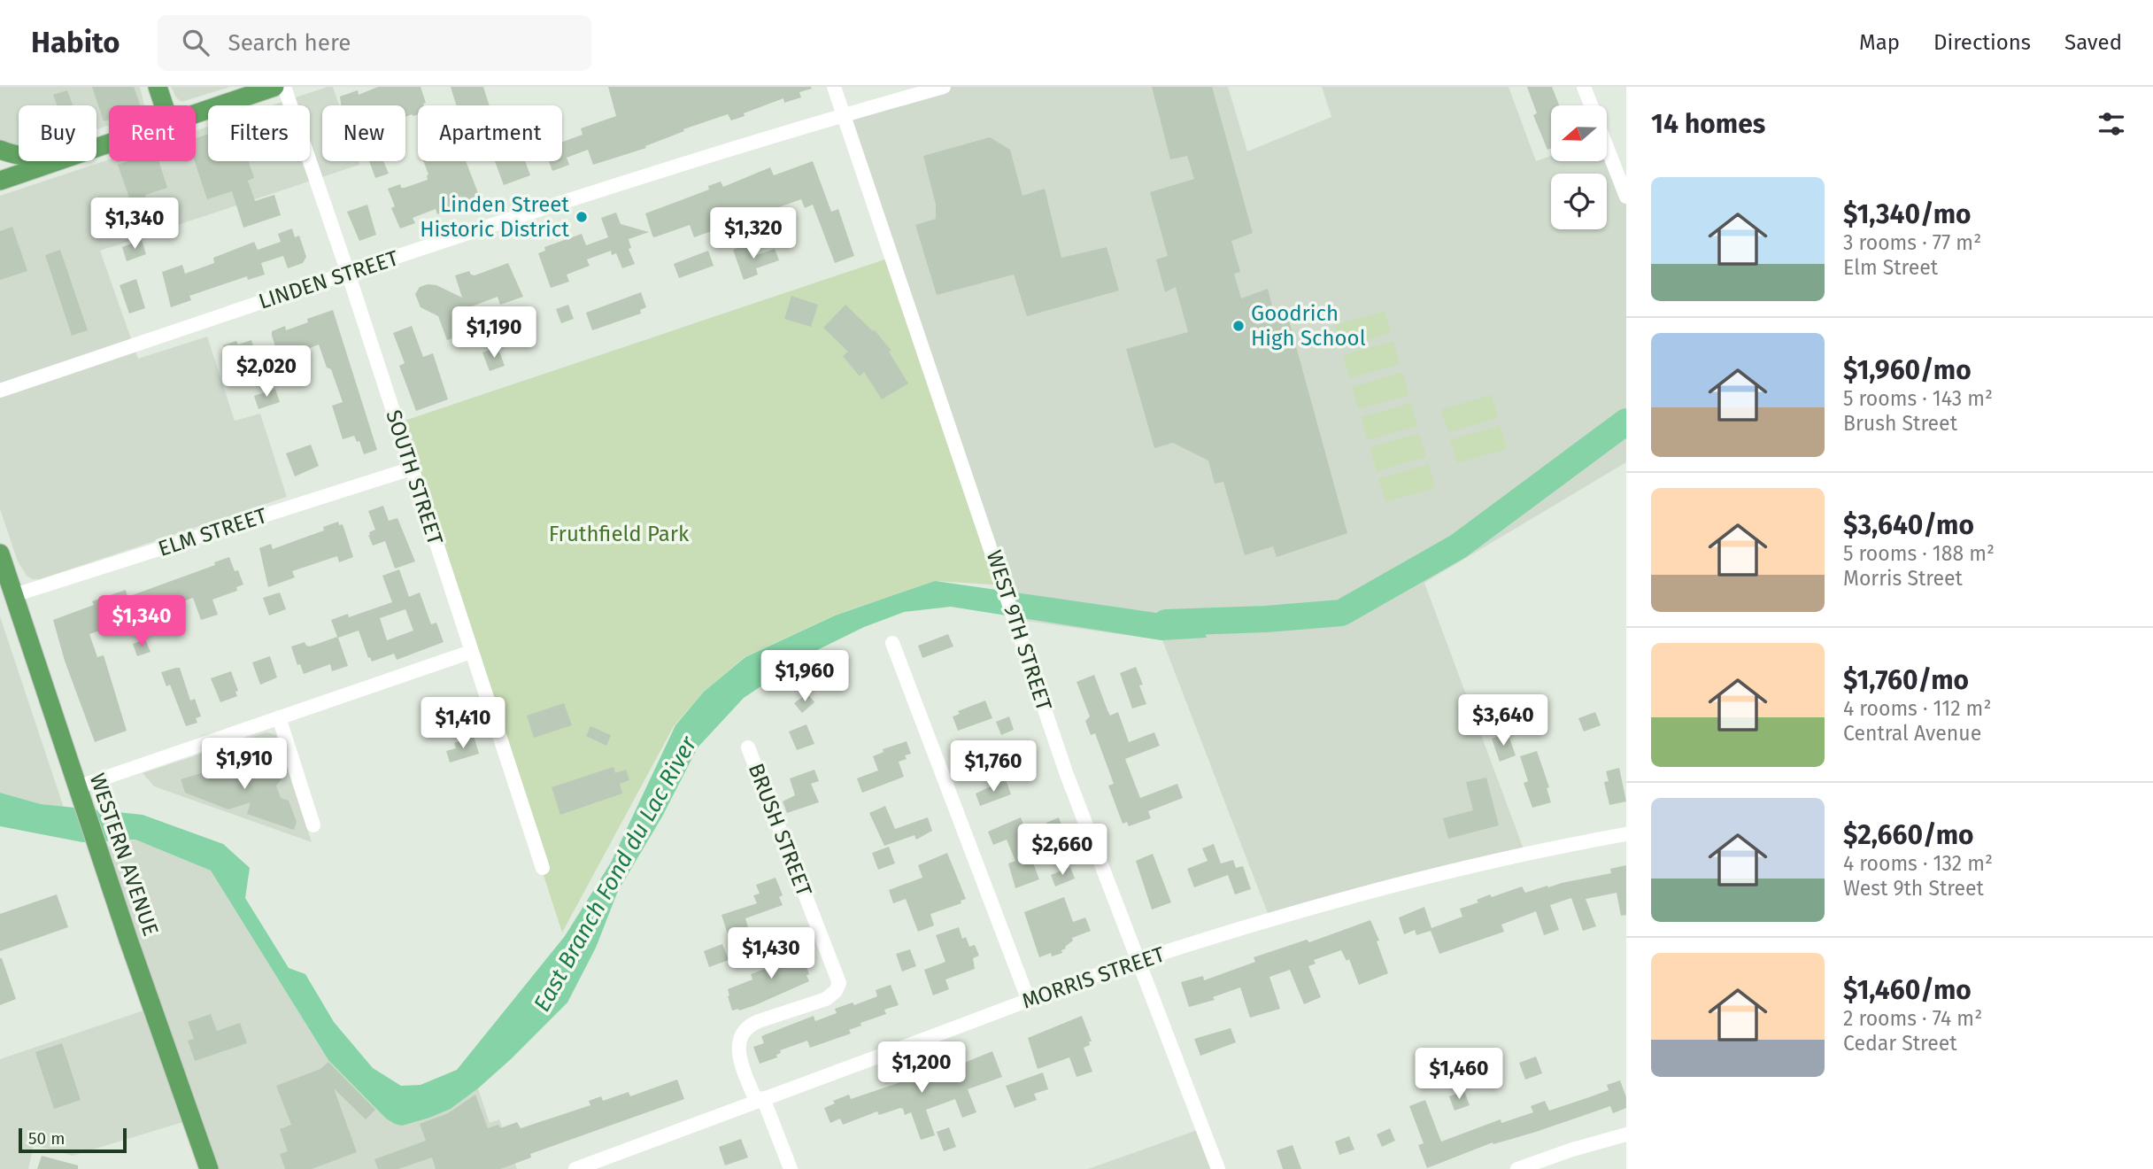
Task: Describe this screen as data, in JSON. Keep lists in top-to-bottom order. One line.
{"streets":{"main road":["WESTERN AVENUE"],"street":["LINDEN STREET","SOUTH STREET","ELM STREET","WEST 9TH STREET","BRUSH STREET","MORRIS STREET"]},"crossings":[["LINDEN STREET","SOUTH STREET"],["LINDEN STREET","WEST 9TH STREET"],["SOUTH STREET","ELM STREET"],["ELM STREET","WESTERN AVENUE"],["WEST 9TH STREET","MORRIS STREET"],["BRUSH STREET","MORRIS STREET"]],"water":["East Branch Fond du Lac River"],"parks":["Fruthfield Park"],"places":["Linden Street Historic District","Goodrich High School"],"scale_bar":"50 m","north":"left","page":{"header":"Habito","search":"Search here","nav":["Map","Directions","Saved"],"heading":"14 homes","chip":["Buy","Rent","Filters","New","Apartment"],"list":[{"name":"$1,340/mo","note":"3 rooms · 77 m² · Elm Street"},{"name":"$1,960/mo","note":"5 rooms · 143 m² · Brush Street"},{"name":"$3,640/mo","note":"5 rooms · 188 m² · Morris Street"},{"name":"$1,760/mo","note":"4 rooms · 112 m² · Central Avenue"},{"name":"$2,660/mo","note":"4 rooms · 132 m² · West 9th Street"},{"name":"$1,460/mo","note":"2 rooms · 74 m² · Cedar Street"}],"price":["$1,340","$1,320","$1,190","$2,020","$1,340","$1,960","$3,640","$1,410","$1,910","$1,760","$2,660","$1,430","$1,200","$1,460"],"scale":"50 m"}}
